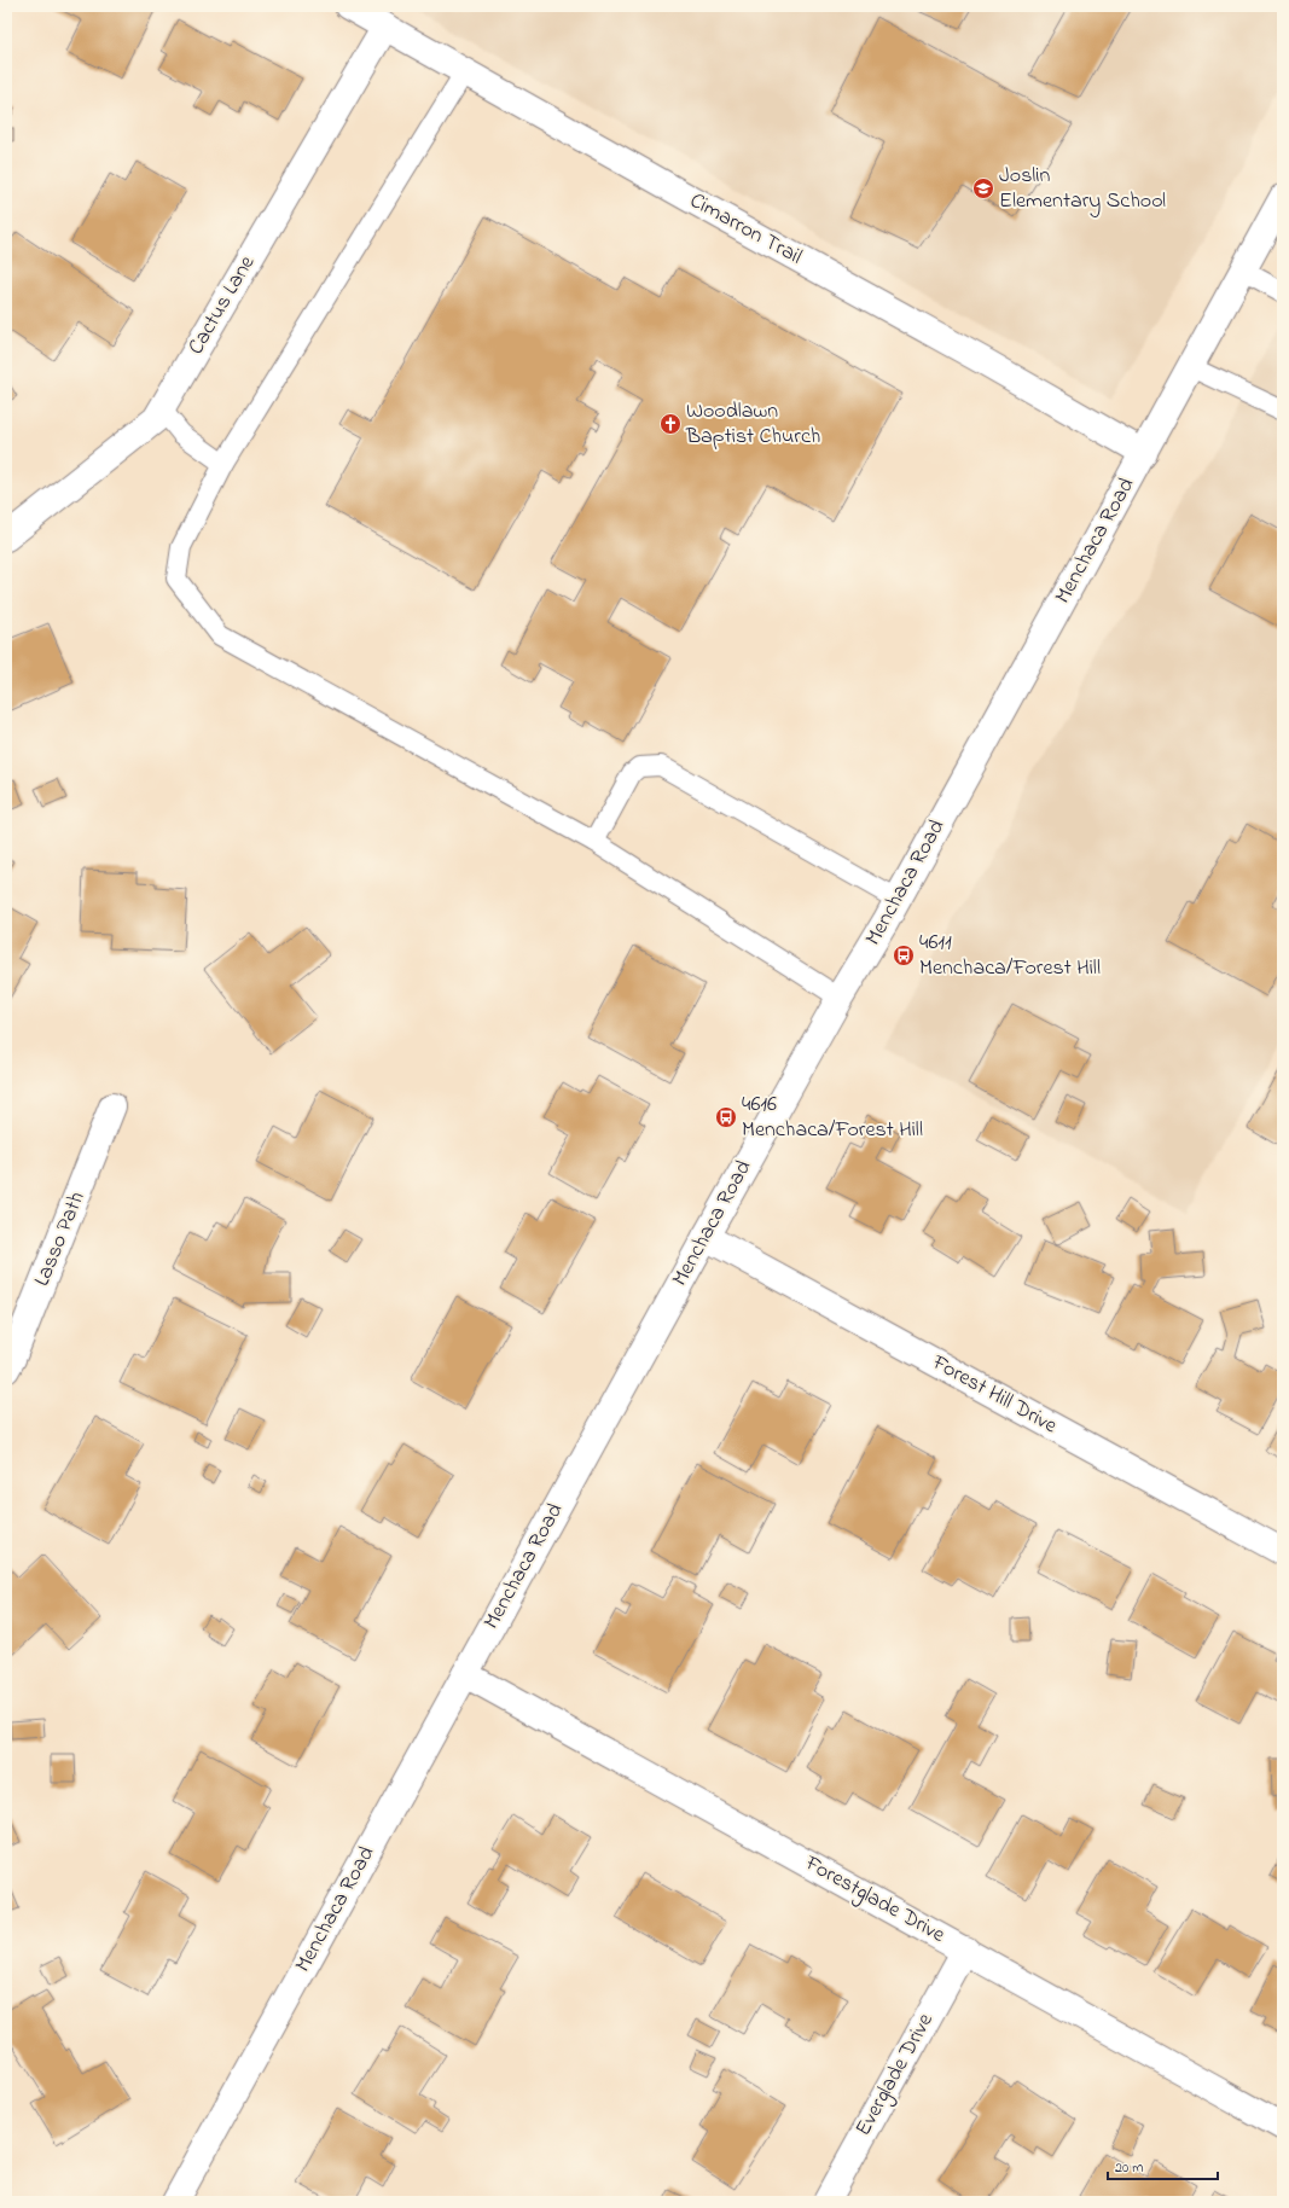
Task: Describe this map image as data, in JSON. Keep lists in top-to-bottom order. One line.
{"streets":{"street":["Cimarron Trail","Cactus Lane","Menchaca Road","Lasso Path","Forest Hill Drive","Forestglade Drive","Everglade Drive"]},"crossings":[["Cimarron Trail","Cactus Lane"],["Cimarron Trail","Menchaca Road"],["Menchaca Road","Forest Hill Drive"],["Menchaca Road","Forestglade Drive"],["Forestglade Drive","Everglade Drive"]],"places":{"school or university":["Joslin Elementary School"],"church":["Woodlawn Baptist Church"],"bus stop":["4611 Menchaca/Forest Hill","4616 Menchaca/Forest Hill"]},"scale_bar":"20 m"}
